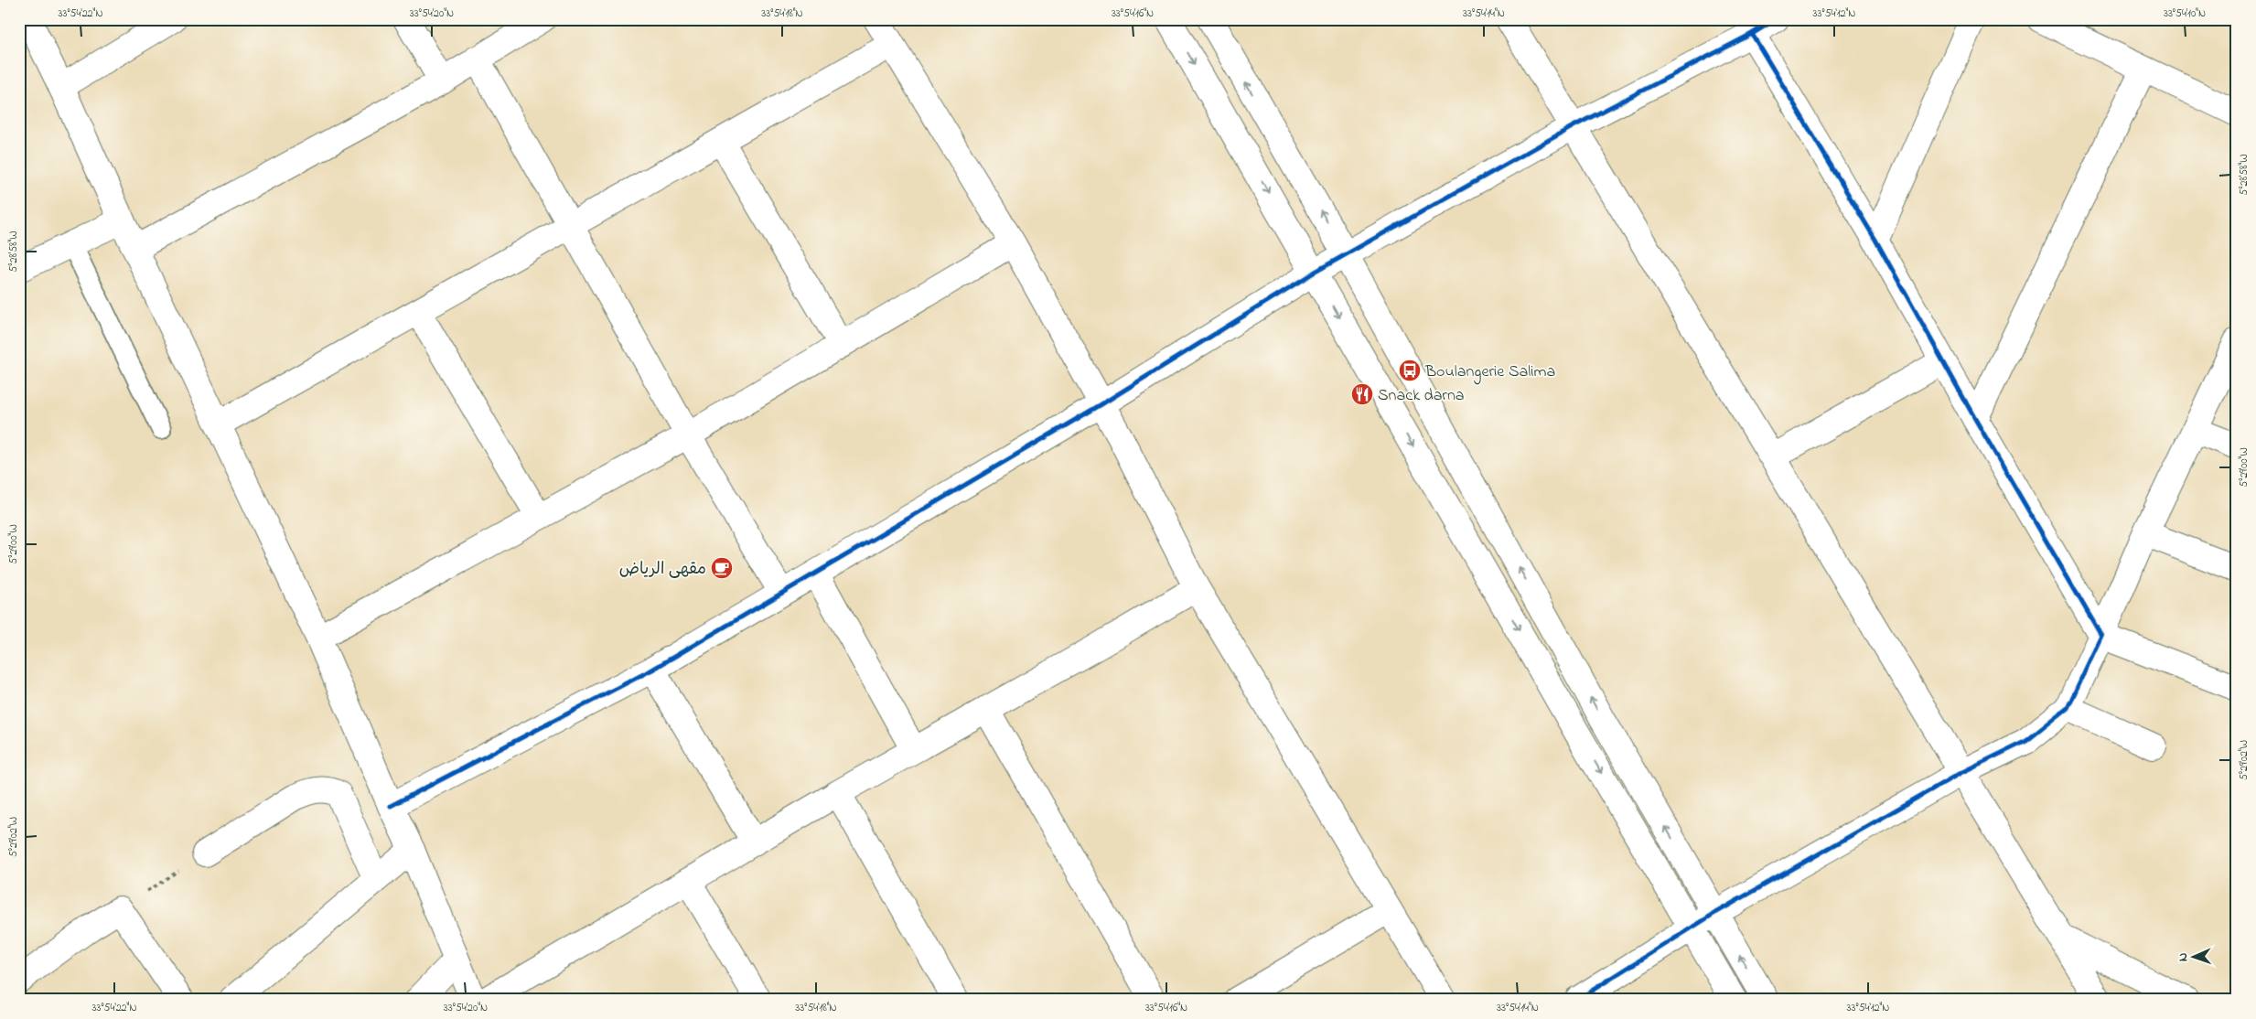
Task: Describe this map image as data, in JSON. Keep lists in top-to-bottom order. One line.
{"places":{"bus stop":["Boulangerie Salima"],"restaurant":["Snack darna"],"cafe":["مقهى الرياض"]},"north":"left","coordinates":["33°54'22\"N","33°54'20\"N","33°54'18\"N","33°54'16\"N","33°54'14\"N","33°54'12\"N","33°54'10\"N","5°28'58\"W","5°29'00\"W","5°29'02\"W"]}
